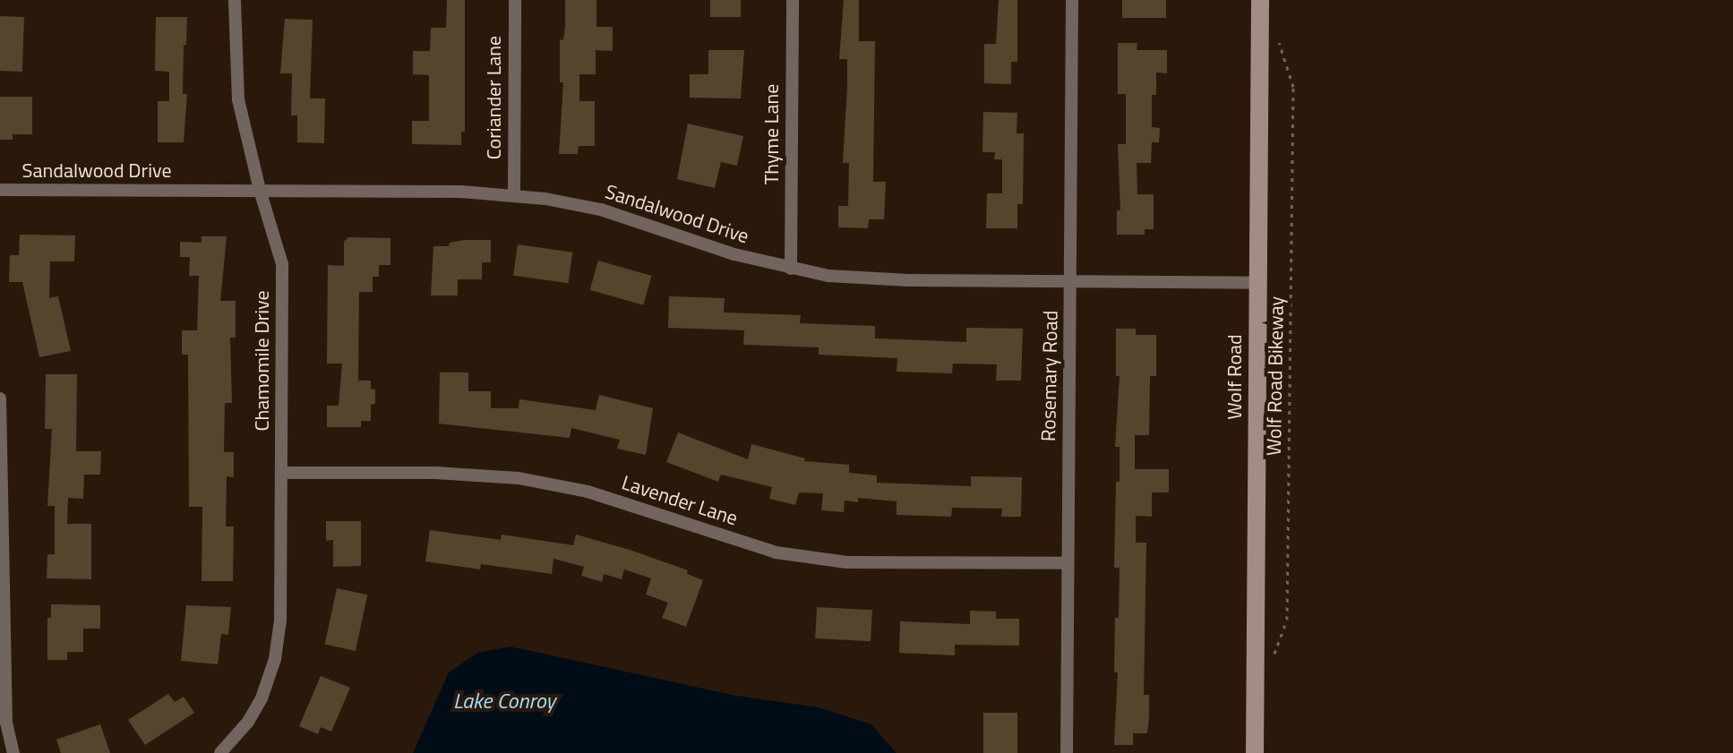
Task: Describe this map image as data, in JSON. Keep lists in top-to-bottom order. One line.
{"streets":{"main road":["Wolf Road"],"street":["Coriander Lane","Thyme Lane","Sandalwood Drive","Chamomile Drive","Rosemary Road","Lavender Lane"],"path":["Wolf Road Bikeway"]},"crossings":[["Coriander Lane","Sandalwood Drive"],["Thyme Lane","Sandalwood Drive"],["Sandalwood Drive","Chamomile Drive"],["Sandalwood Drive","Rosemary Road"],["Sandalwood Drive","Wolf Road"],["Chamomile Drive","Lavender Lane"],["Rosemary Road","Lavender Lane"]],"water":["Lake Conroy"]}
